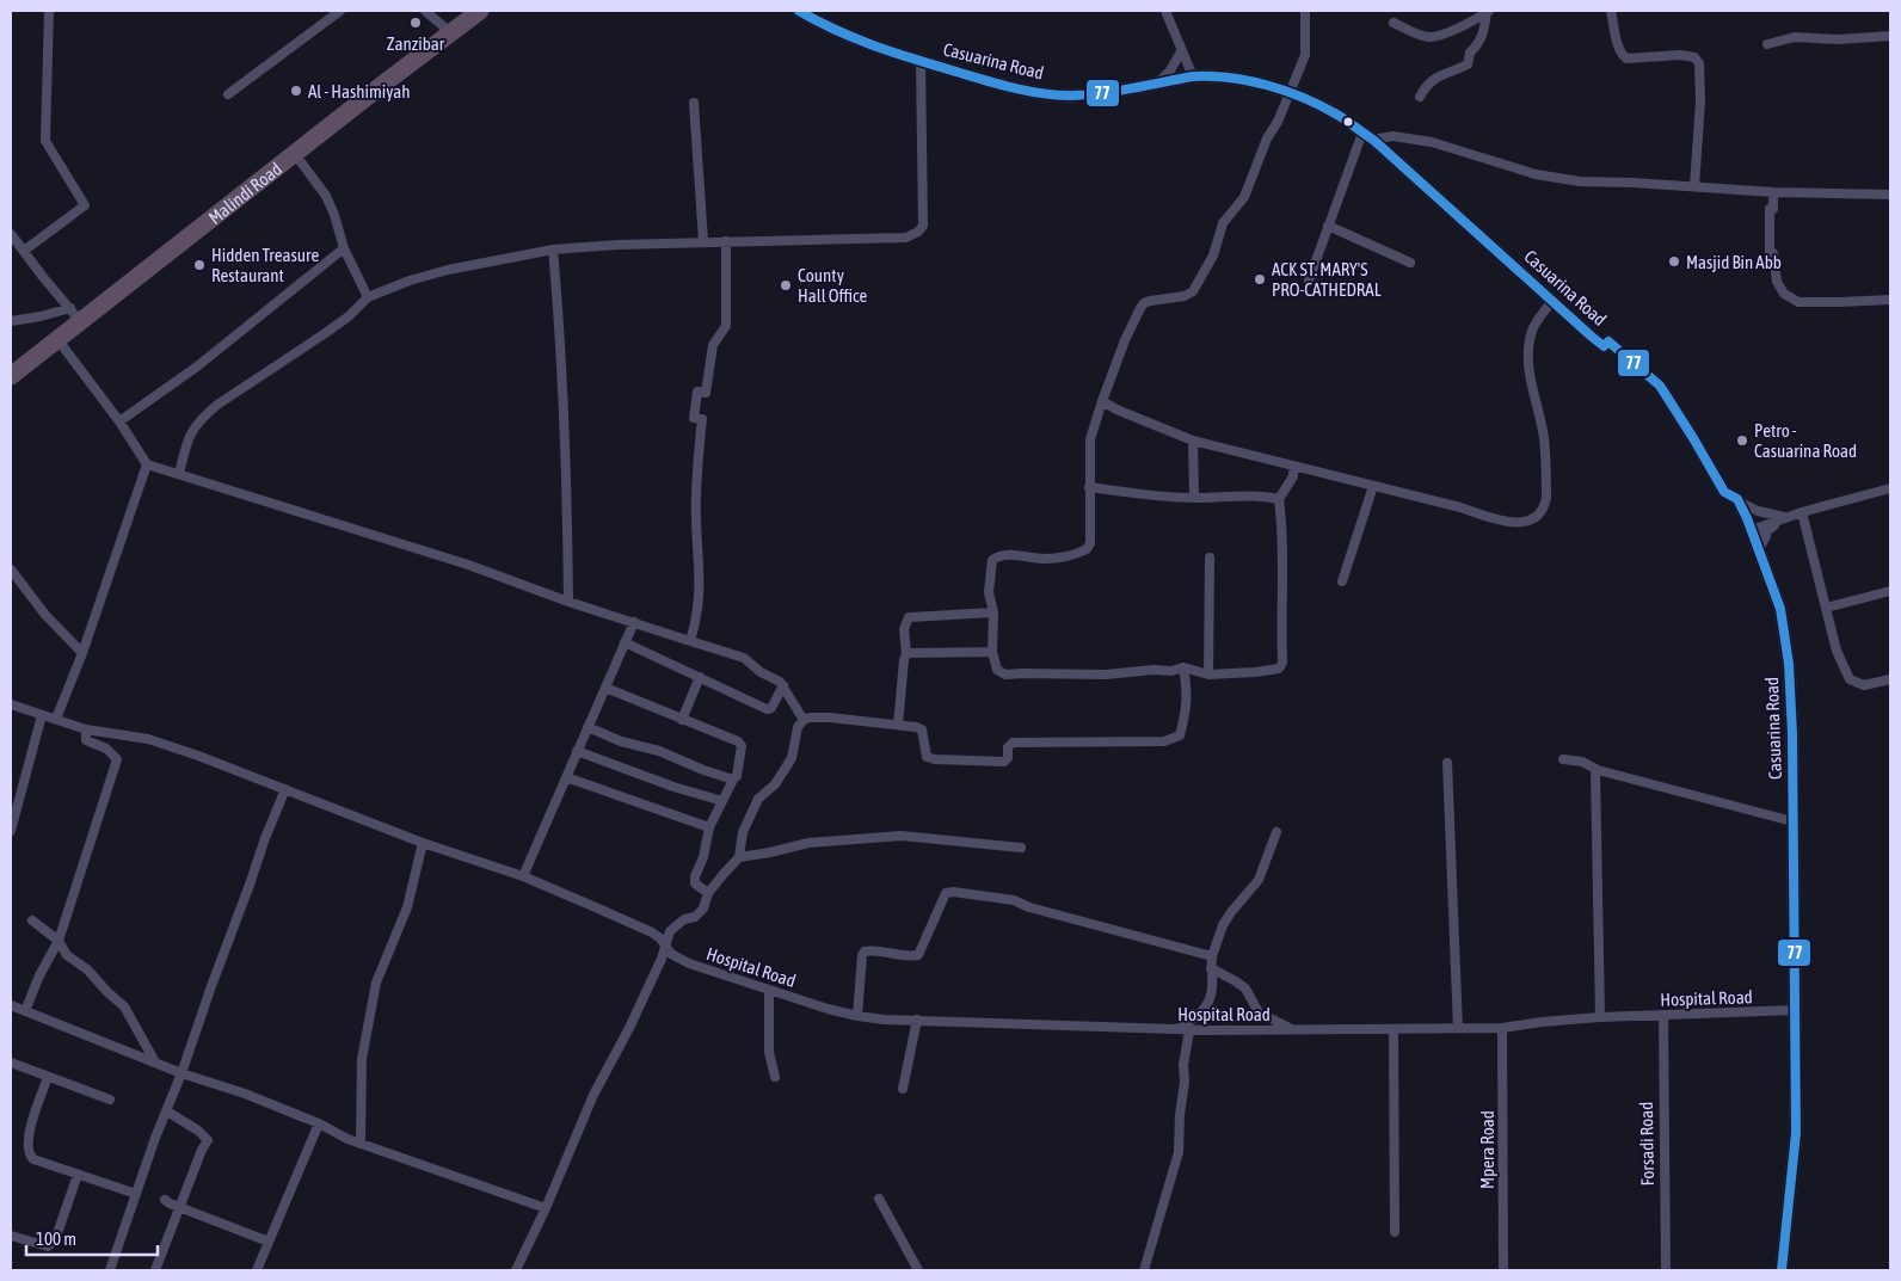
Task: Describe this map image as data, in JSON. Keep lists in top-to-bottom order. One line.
{"streets":{"highway":["Malindi Road"],"street":["Casuarina Road","Hospital Road","Forsadi Road","Mpera Road"]},"crossings":[["Casuarina Road","Hospital Road"],["Hospital Road","Forsadi Road"],["Hospital Road","Mpera Road"]],"places":["Zanzibar","Al - Hashimiyah","Masjid Bin Abb","Hidden Treasure Restaurant","ACK ST. MARY'S PRO-CATHEDRAL","County Hall Office","Petro - Casuarina Road"],"lines":["transit line 77"],"scale_bar":"100 m"}
